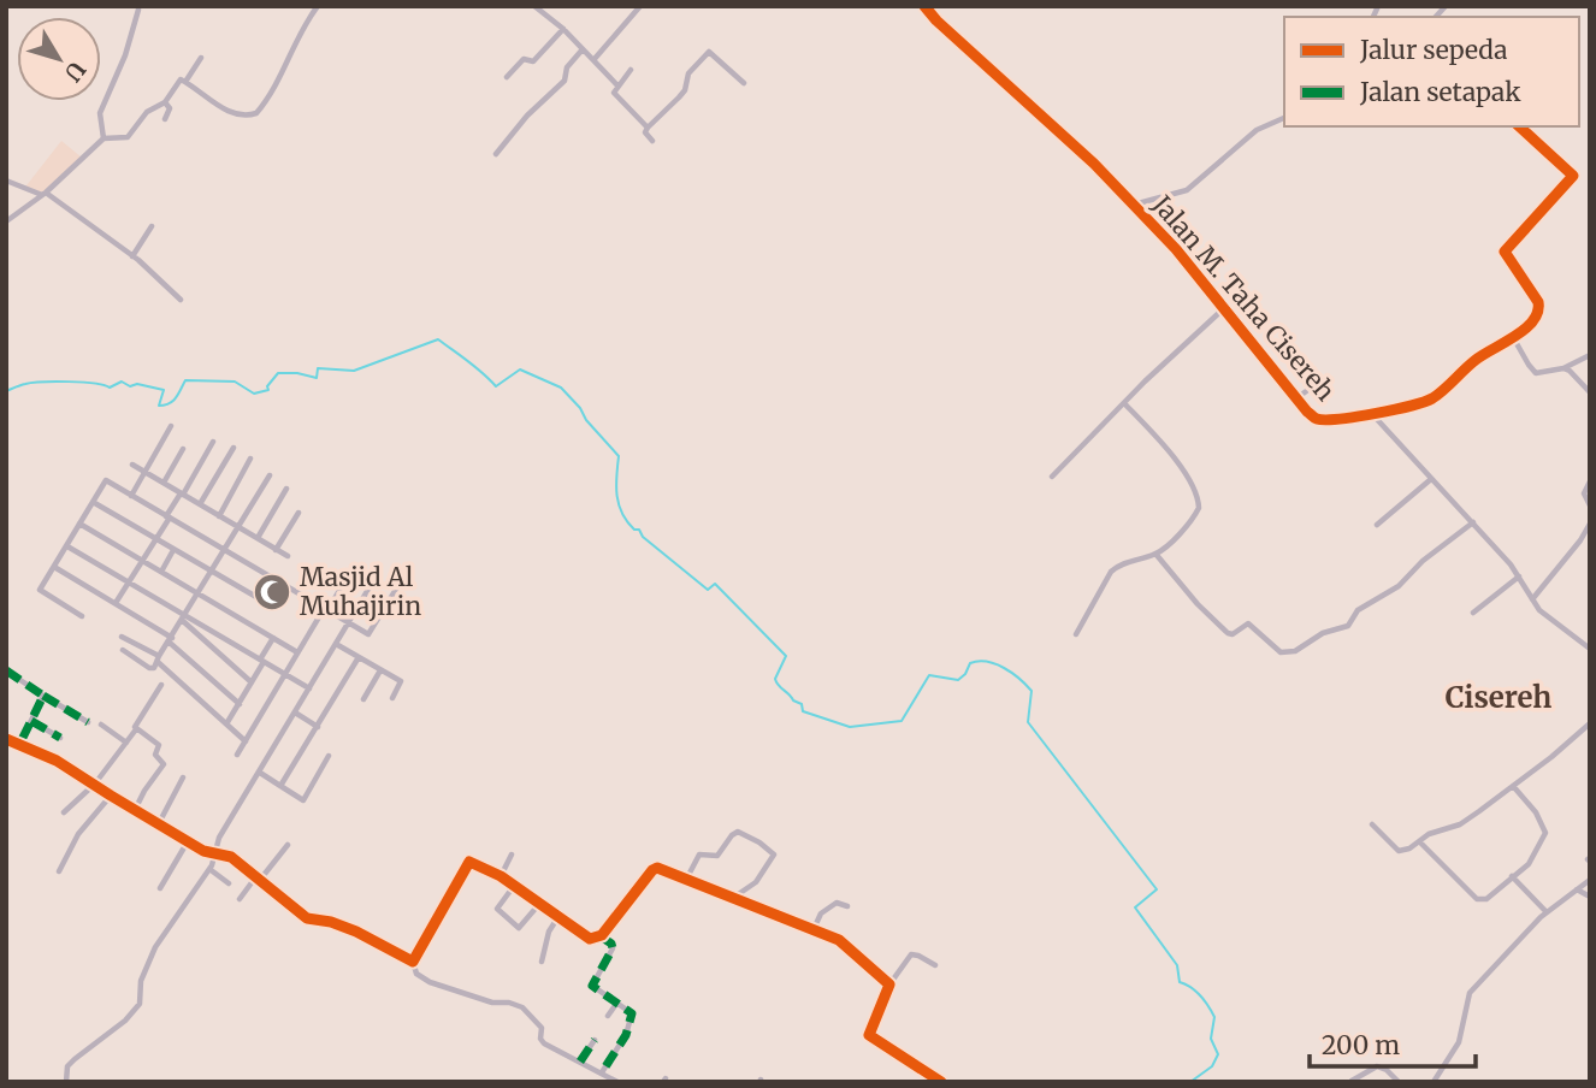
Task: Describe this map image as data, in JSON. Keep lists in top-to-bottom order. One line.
{"streets":{"street":["Jalan M. Taha Cisereh"]},"districts":["Cisereh"],"places":{"mosque":["Masjid Al Muhajirin"]},"legend":["Jalur sepeda","Jalan setapak"],"scale_bar":"200 m","north":"bottom right"}
